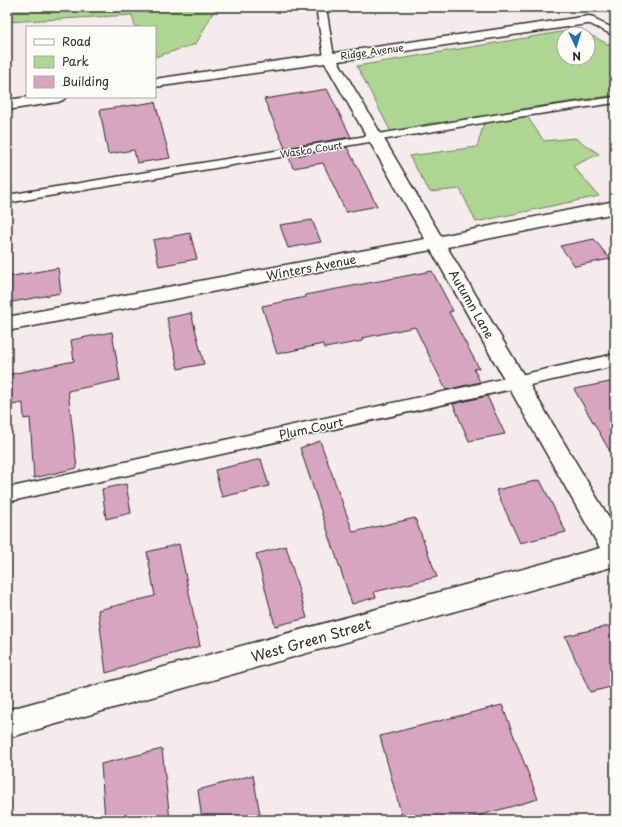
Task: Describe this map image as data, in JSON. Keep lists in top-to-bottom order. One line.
{"streets":{"street":["Ridge Avenue","Winters Avenue","Autumn Lane","West Green Street"],"lane":["Wasko Court","Plum Court"]},"crossings":[["Ridge Avenue","Autumn Lane"],["Wasko Court","Autumn Lane"],["Winters Avenue","Autumn Lane"],["Autumn Lane","Plum Court"]],"legend":["Road","Park","Building"],"north":"bottom"}
